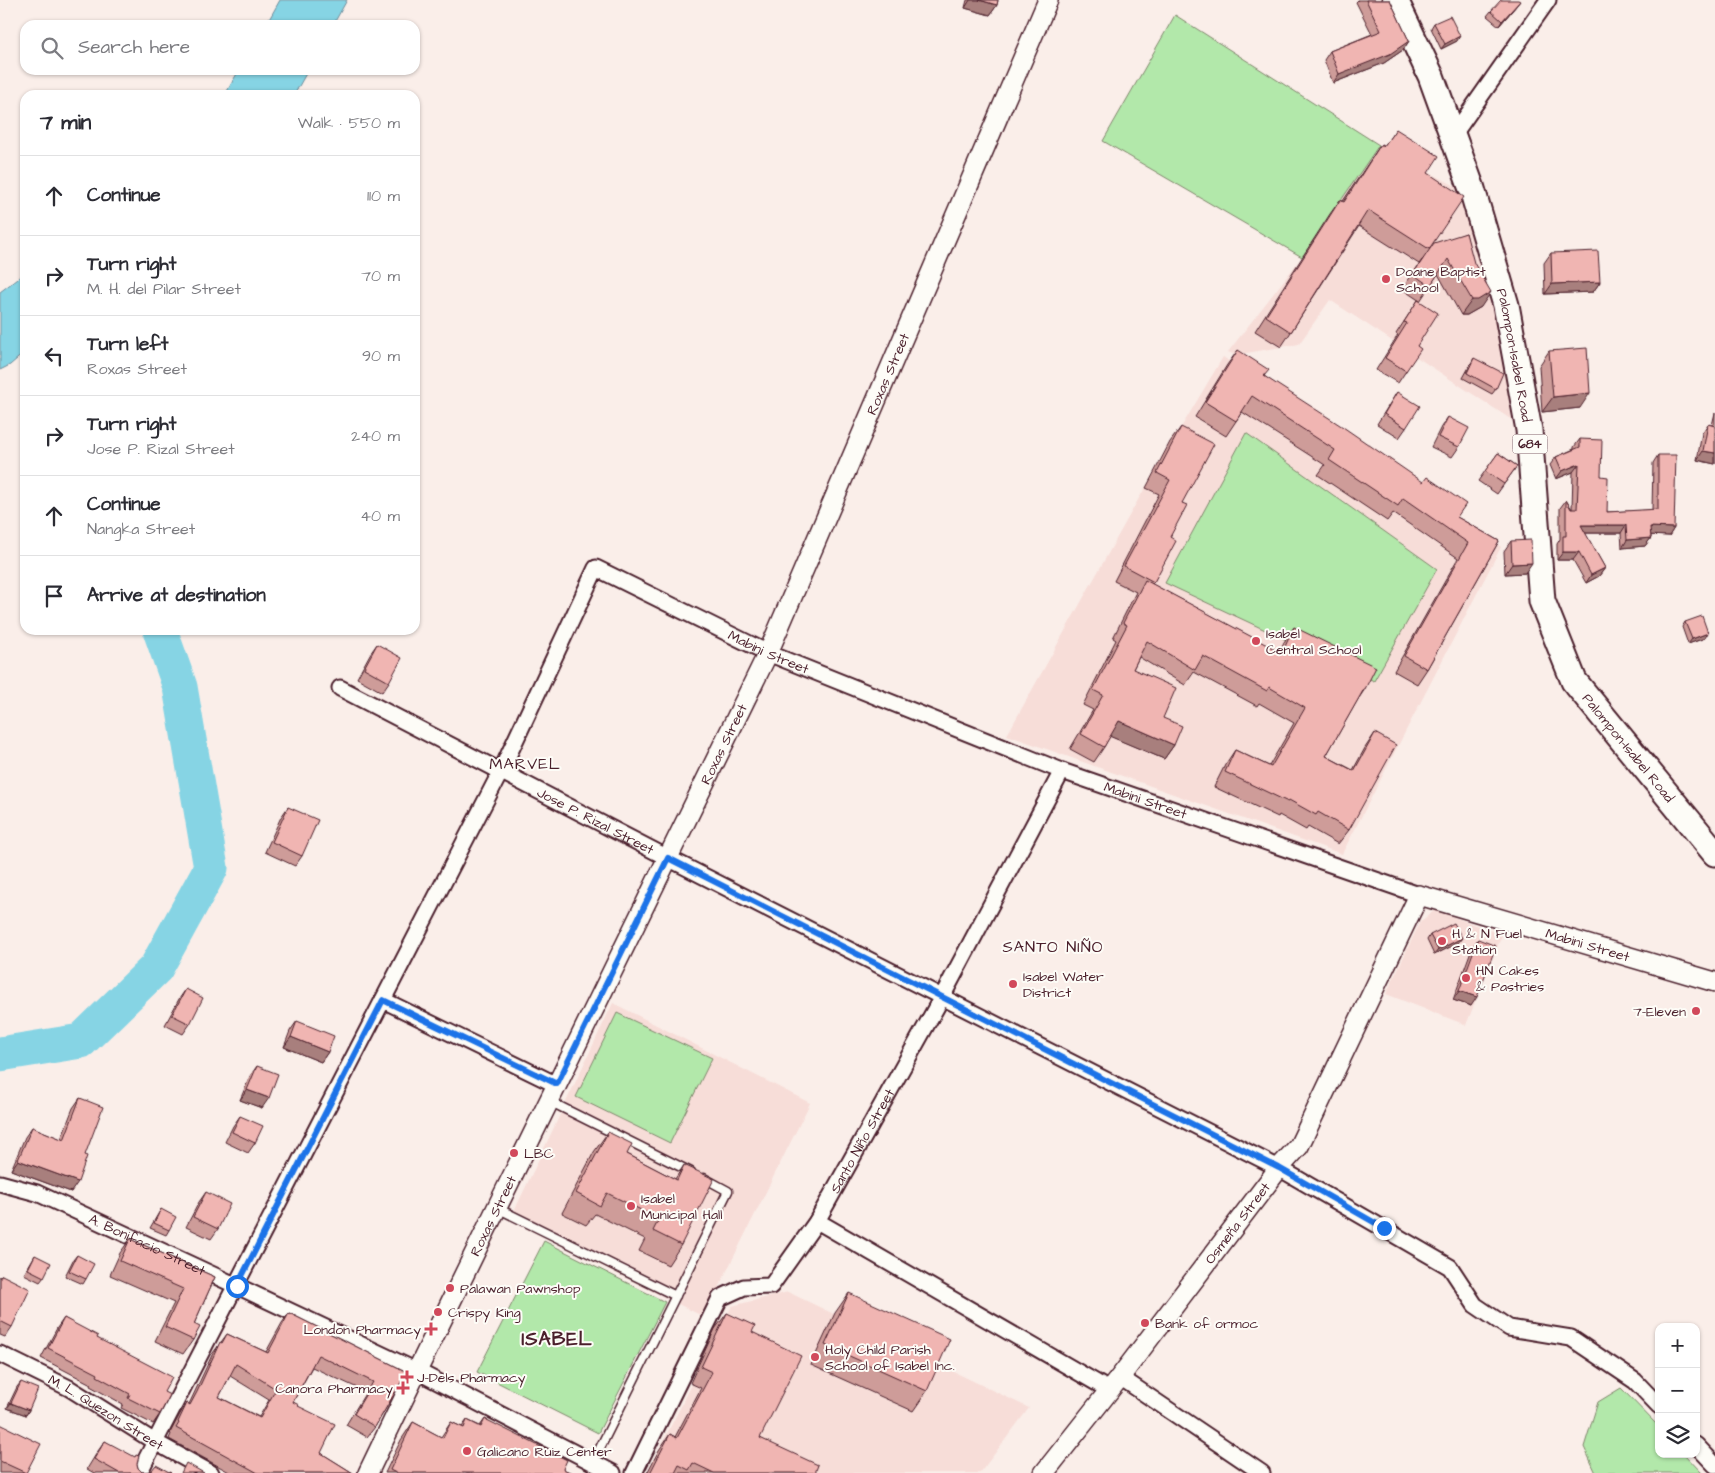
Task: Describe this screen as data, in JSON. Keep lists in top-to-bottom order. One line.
{"streets":{"highway":["Palompon-Isabel Road","684"],"street":["Roxas Street","Mabini Street","Jose P. Rizal Street","Santo Niño Street","Osmeña Street","A. Bonifacio Street","M. L. Quezon Street"]},"crossings":[["Roxas Street","Mabini Street"],["Roxas Street","Jose P. Rizal Street"],["Roxas Street","A. Bonifacio Street"],["Mabini Street","Jose P. Rizal Street"],["Mabini Street","Santo Niño Street"],["Mabini Street","Osmeña Street"],["Jose P. Rizal Street","Santo Niño Street"],["Jose P. Rizal Street","Osmeña Street"]],"districts":["MARVEL","SANTO NIÑO","ISABEL"],"places":{"other":["Doane Baptist School","Isabel Central School","H & N Fuel Station","HN Cakes & Pastries","Isabel Water District","7-Eleven","LBC","Isabel Municipal Hall","Palawan Pawnshop","Crispy King","Bank of ormoc","Holy Child Parish School of Isabel Inc.","Galicano Ruiz Center"],"health":["London Pharmacy","J-Dels Pharmacy","Canora Pharmacy"]},"page":{"search":"Search here","heading":["7 min","Walk · 550 m"],"list":[["Continue","110 m"],["Turn right","M. H. del Pilar Street","70 m"],["Turn left","Roxas Street","90 m"],["Turn right","Jose P. Rizal Street","240 m"],["Continue","Nangka Street","40 m"],"Arrive at destination"],"map_buttons":["+","−"]}}
